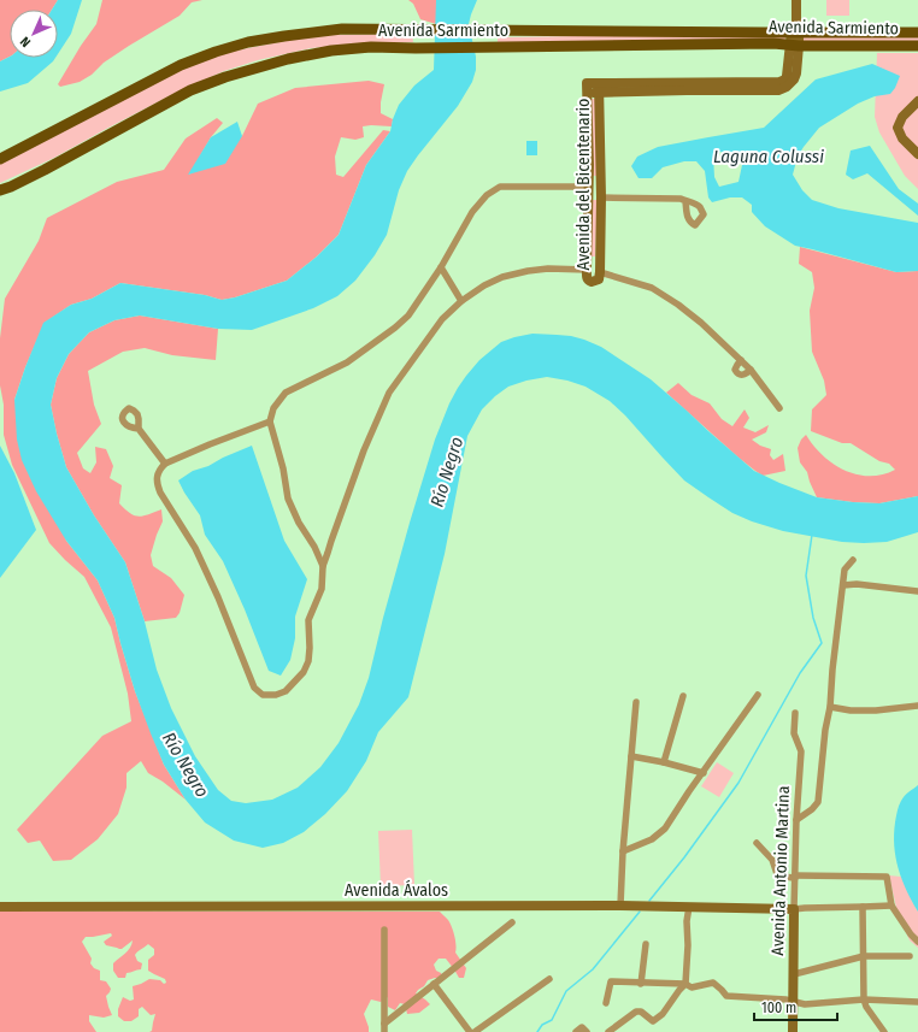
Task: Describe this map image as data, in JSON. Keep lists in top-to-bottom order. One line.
{"streets":{"main road":["Avenida Sarmiento"],"street":["Avenida del Bicentenario","Avenida Antonio Martina","Avenida Ávalos"]},"crossings":[["Avenida Antonio Martina","Avenida Ávalos"]],"water":["Laguna Colussi","Río Negro"],"scale_bar":"100 m","north":"bottom left"}
